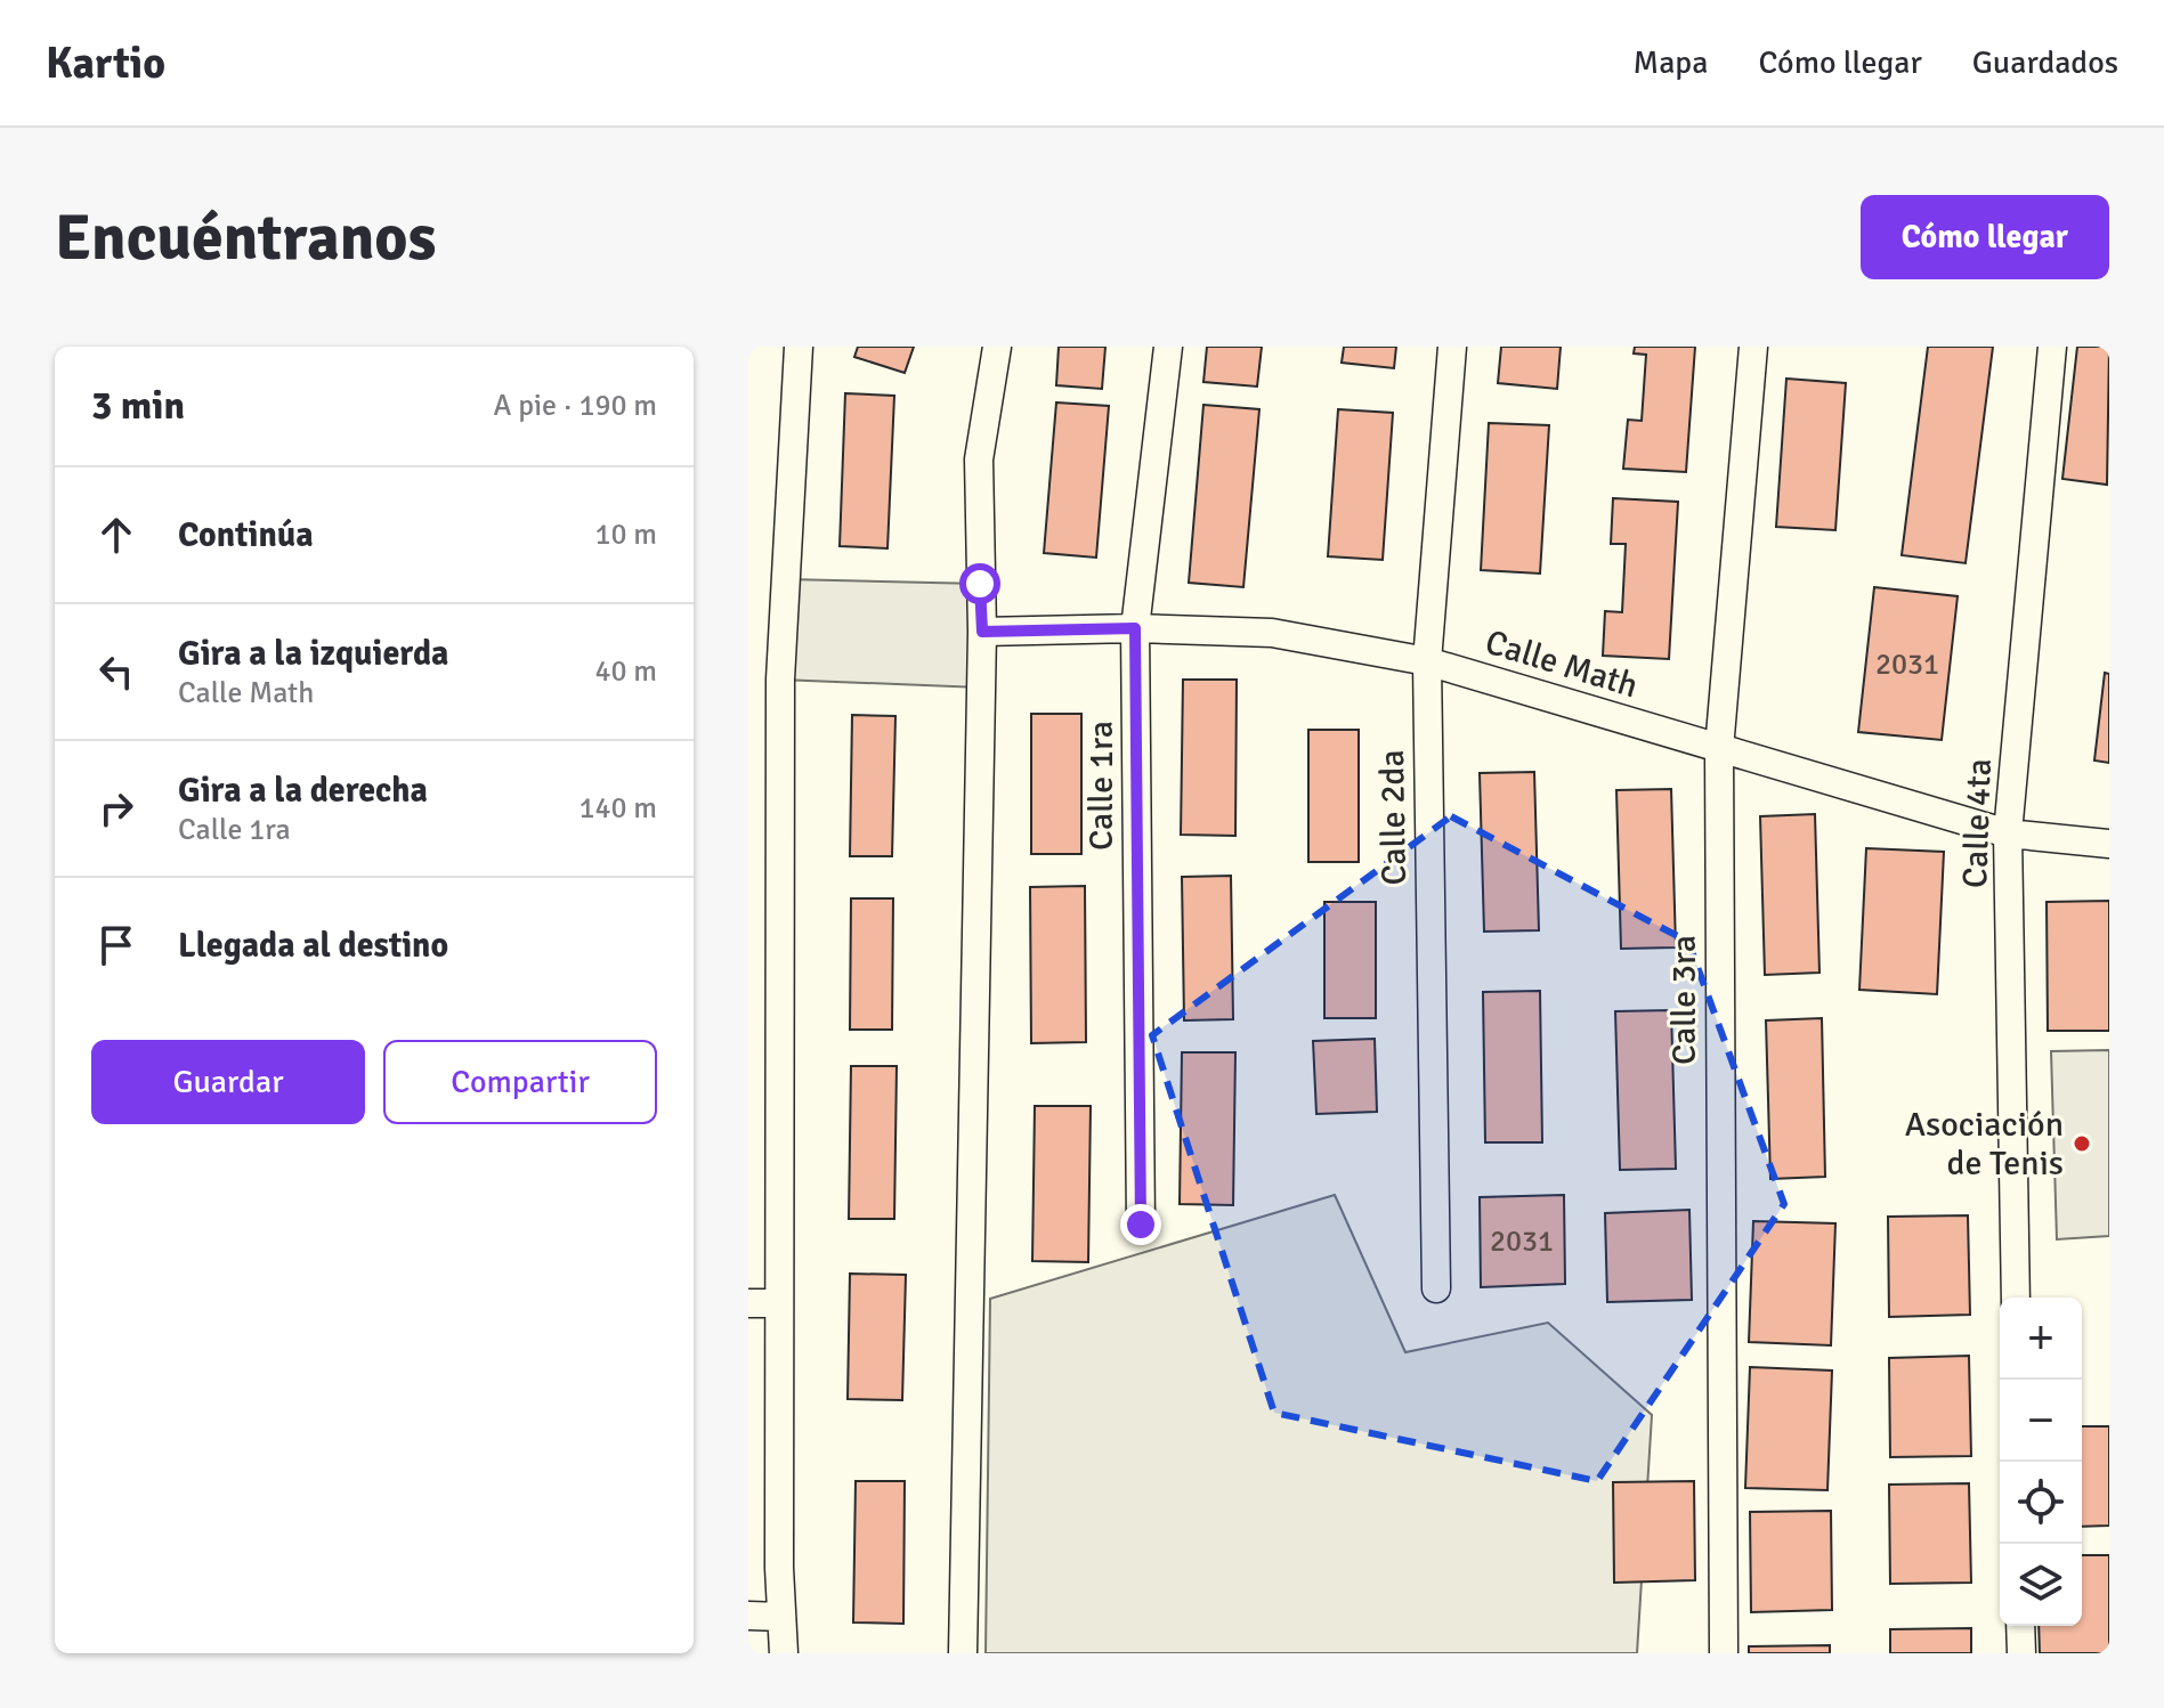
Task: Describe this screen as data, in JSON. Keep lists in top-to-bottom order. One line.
{"streets":{"street":["Calle Math","Calle 1ra","Calle 2da","Calle 4ta","Calle 3ra"]},"crossings":[["Calle Math","Calle 1ra"],["Calle Math","Calle 2da"],["Calle Math","Calle 4ta"],["Calle Math","Calle 3ra"]],"places":["Asociación de Tenis"],"house_numbers":["2031","2031"],"page":{"header":"Kartio","nav":["Mapa","Cómo llegar","Guardados"],"buttons":["Cómo llegar",["Guardar","Compartir"]],"title":"Encuéntranos","heading":["3 min","A pie · 190 m"],"list":[["Continúa","10 m"],["Gira a la izquierda","Calle Math","40 m"],["Gira a la derecha","Calle 1ra","140 m"],"Llegada al destino"],"map_buttons":["+","−"]}}
